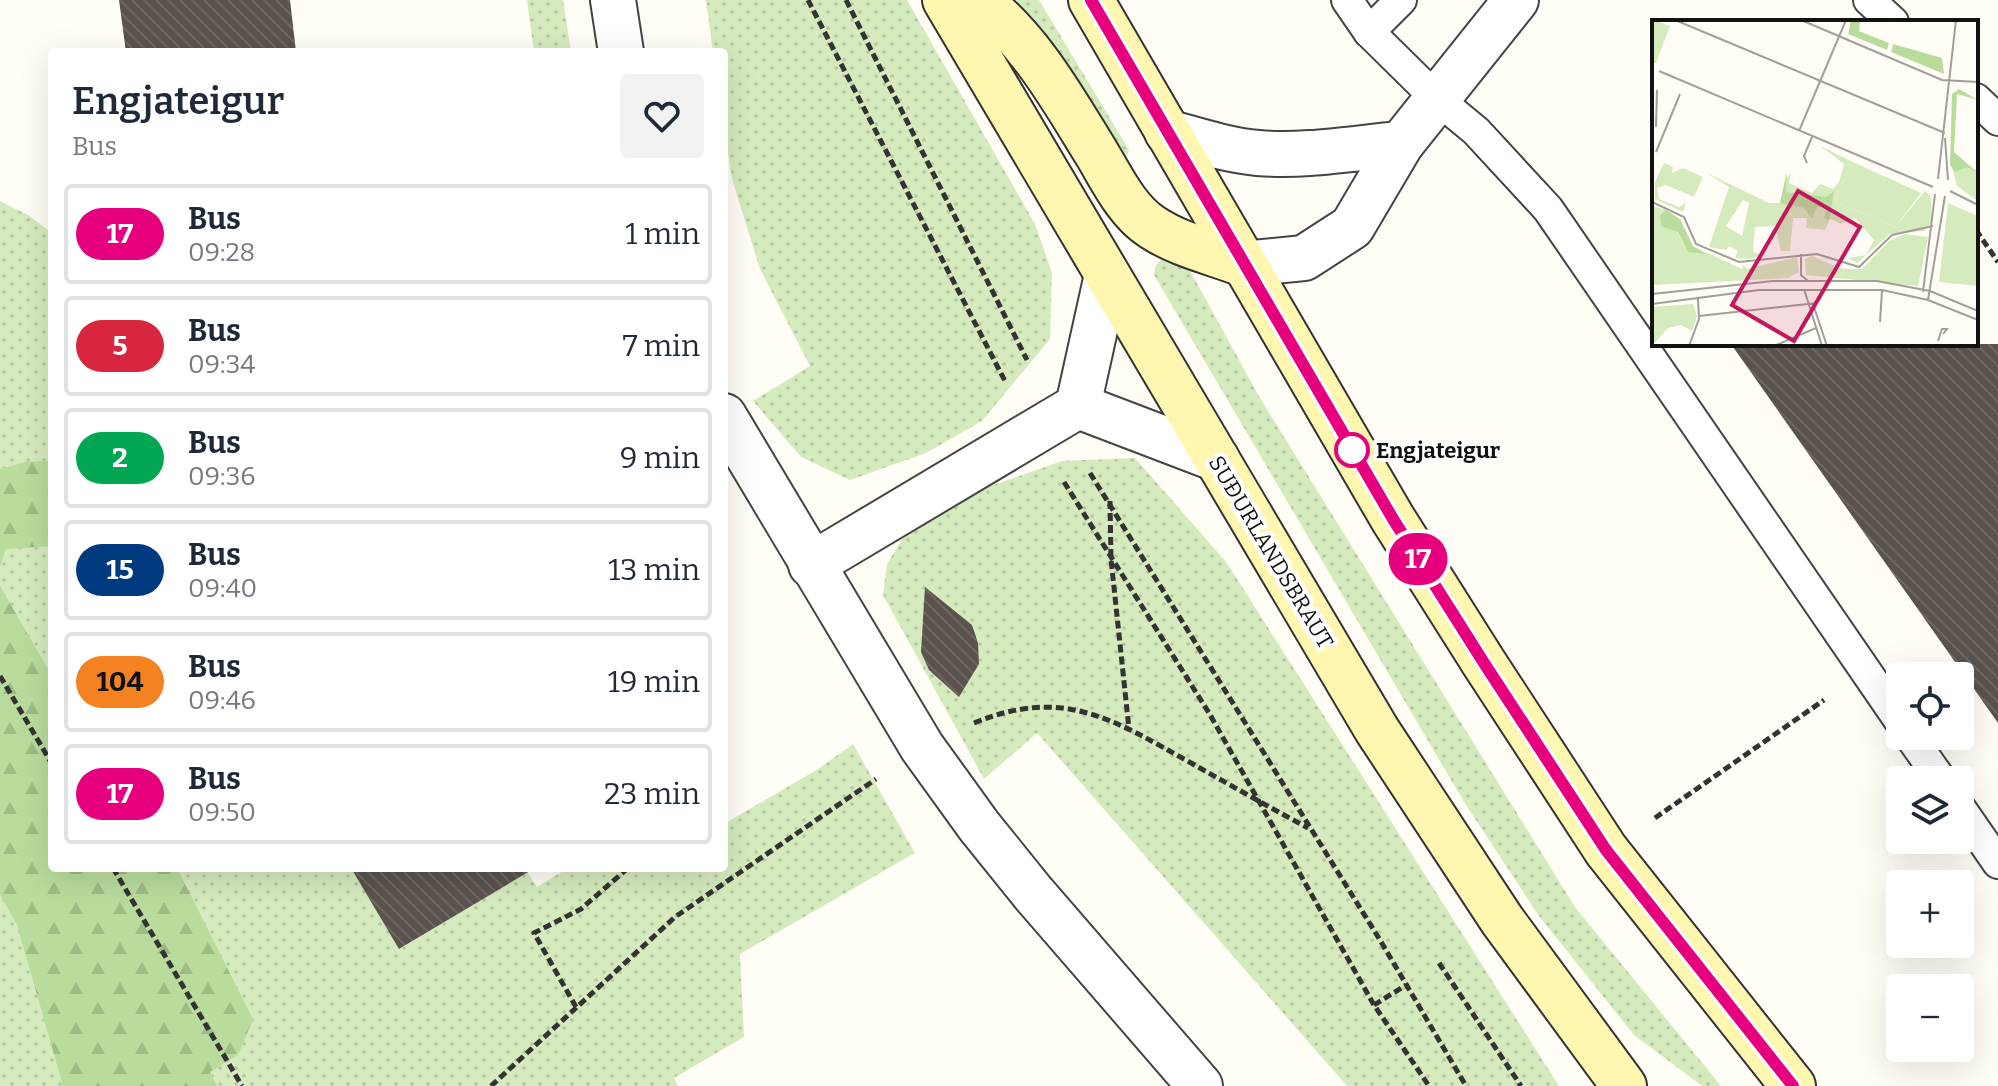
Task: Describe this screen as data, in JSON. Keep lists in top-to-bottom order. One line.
{"streets":{"main road":["SUÐURLANDSBRAUT"]},"places":["Engjateigur"],"lines":["bus line 17"],"page":{"on_map":"17","heading":["Engjateigur","Bus"],"list":[{"mark":"17","name":"Bus","note":"09:28","value":"1 min"},{"mark":"5","name":"Bus","note":"09:34","value":"7 min"},{"mark":"2","name":"Bus","note":"09:36","value":"9 min"},{"mark":"15","name":"Bus","note":"09:40","value":"13 min"},{"mark":"104","name":"Bus","note":"09:46","value":"19 min"},{"mark":"17","name":"Bus","note":"09:50","value":"23 min"}],"map_buttons":["+","−"]}}
